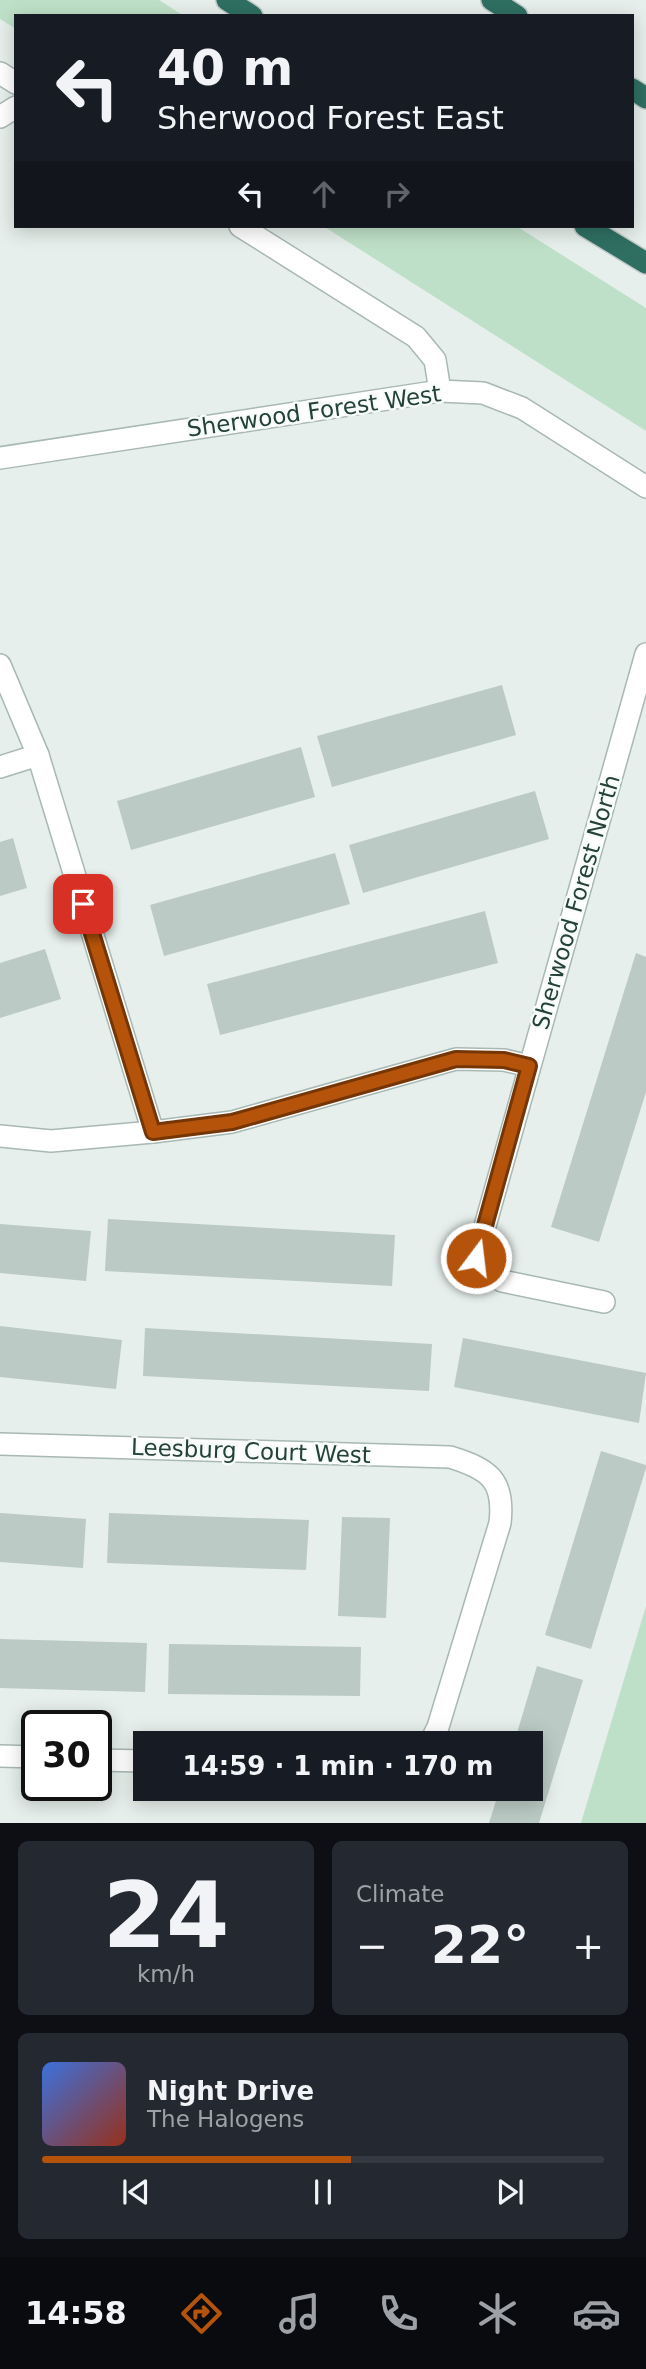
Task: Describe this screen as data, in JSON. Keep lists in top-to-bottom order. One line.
{"streets":{"street":["Sherwood Forest West","Sherwood Forest North","Leesburg Court West"]},"page":{"turn":["40 m","Sherwood Forest East"],"limit":"30","trip":"14:59 · 1 min · 170 m","tile":[["24","km/h"],"Climate"],"heat":["−","22°","+"],"song":["Night Drive","The Halogens"],"tabs":"14:58"}}
